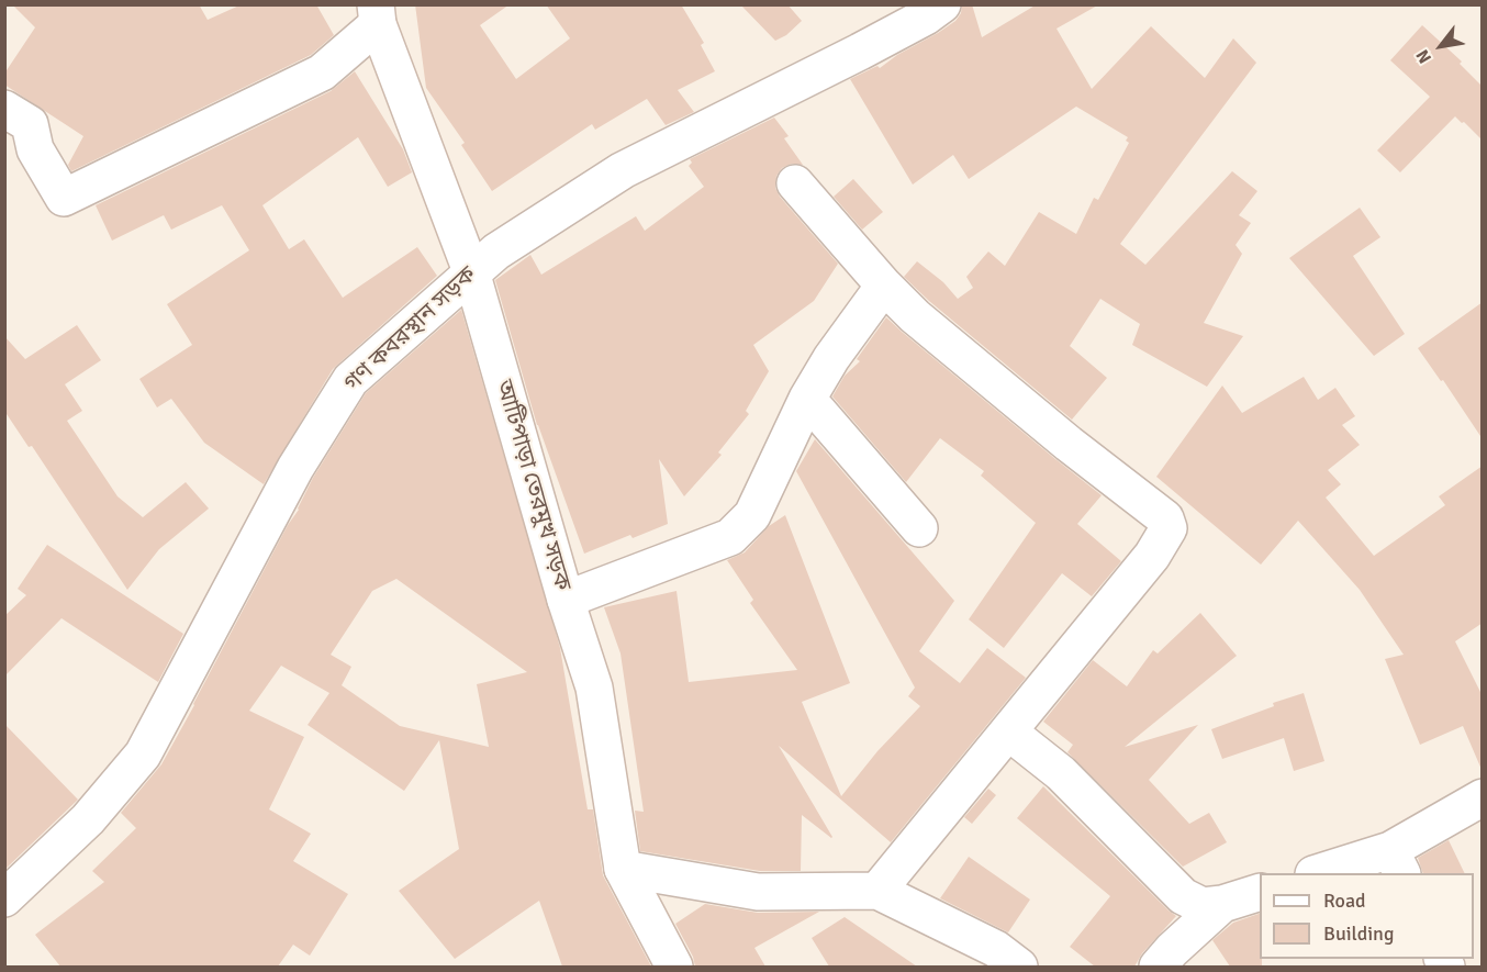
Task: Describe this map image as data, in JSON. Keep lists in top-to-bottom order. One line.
{"streets":{"street":["গণ কবরস্থান সড়ক","আটিপাড়া তেরমুখ সড়ক"]},"crossings":[["গণ কবরস্থান সড়ক","আটিপাড়া তেরমুখ সড়ক"]],"legend":["Road","Building"],"north":"bottom left"}
